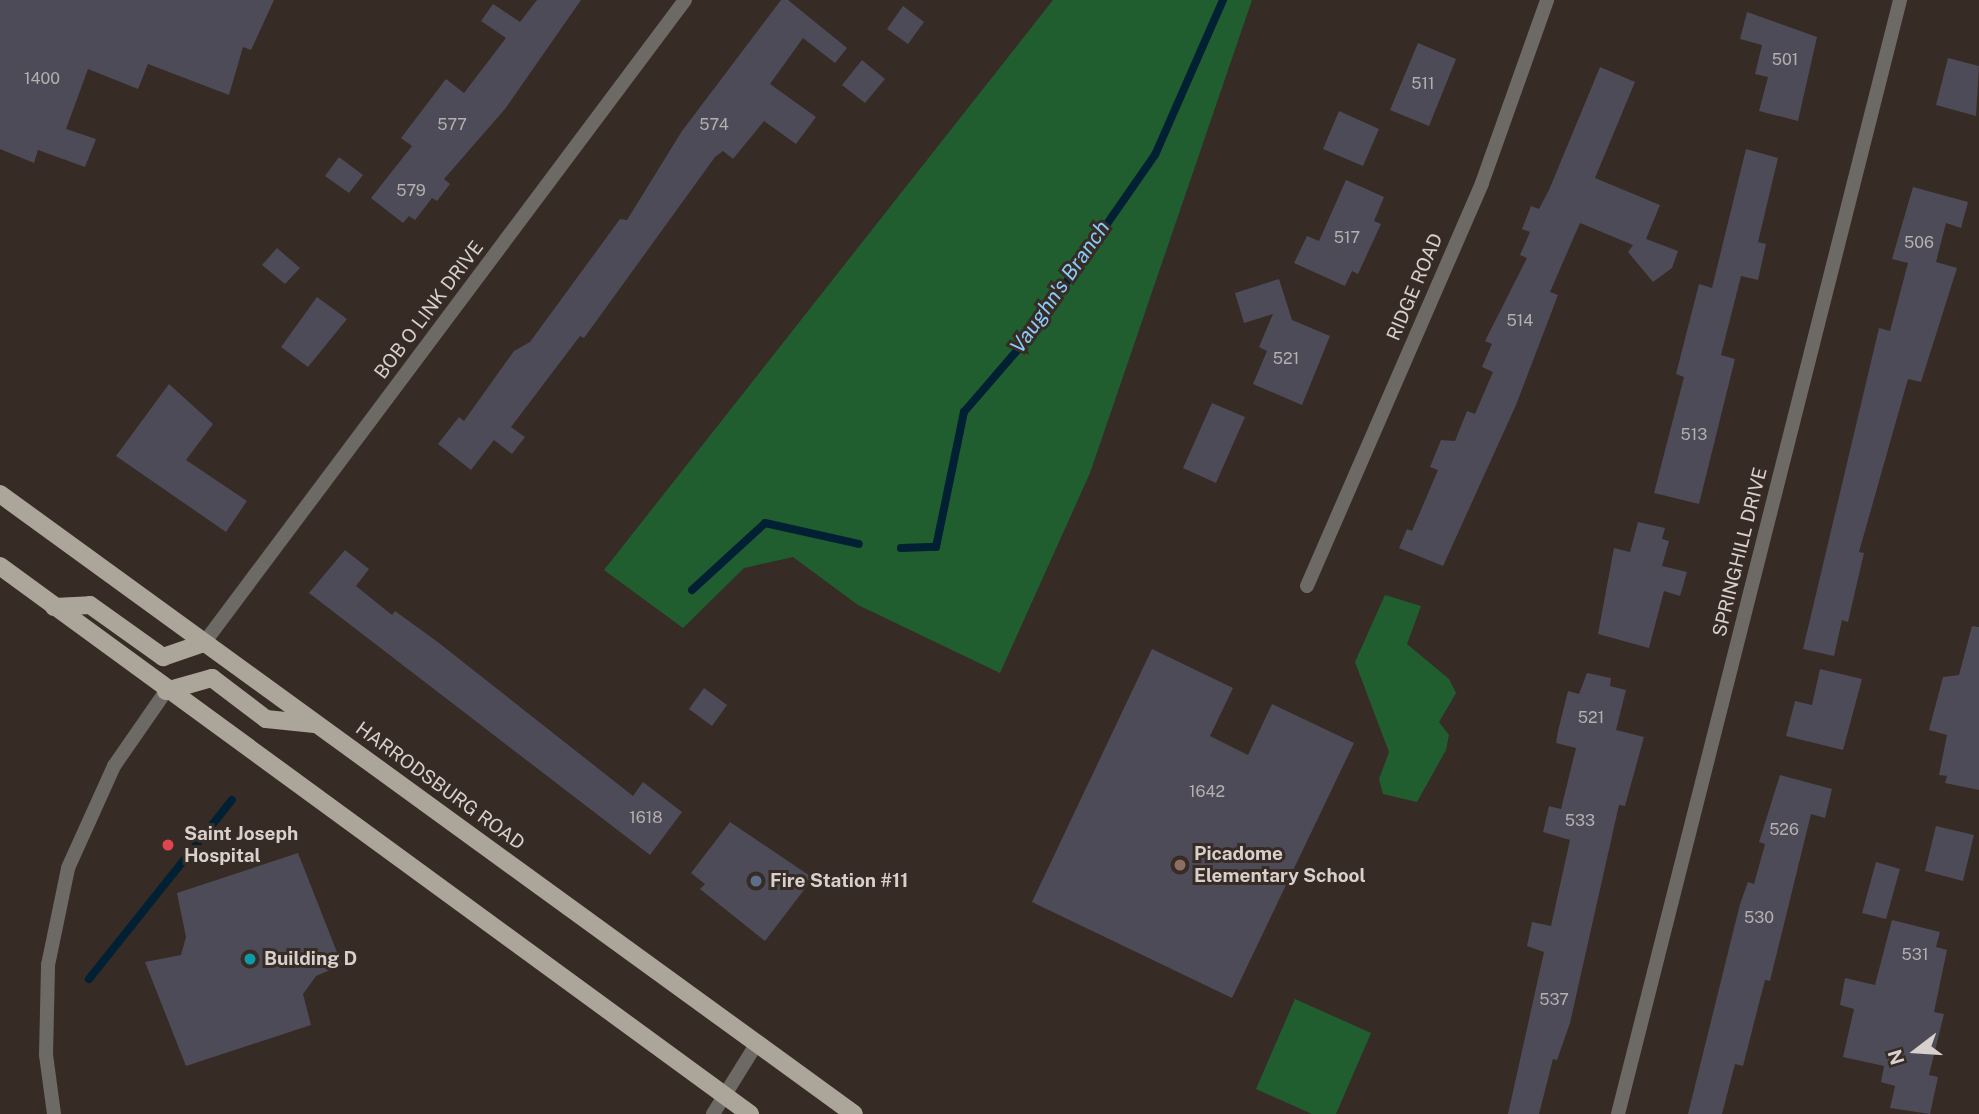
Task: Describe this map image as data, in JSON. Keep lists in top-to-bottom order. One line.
{"streets":{"main road":["HARRODSBURG ROAD"],"street":["RIDGE ROAD","BOB O LINK DRIVE","SPRINGHILL DRIVE"]},"crossings":[["BOB O LINK DRIVE","HARRODSBURG ROAD"]],"water":["Vaughn's Branch"],"places":["Saint Joseph Hospital","Picadome Elementary School","Fire Station #11","Building D"],"house_numbers":["501","1400","511","577","574","579","517","506","514","521","513","521","1642","1618","533","526","530","531","537"],"north":"left"}
